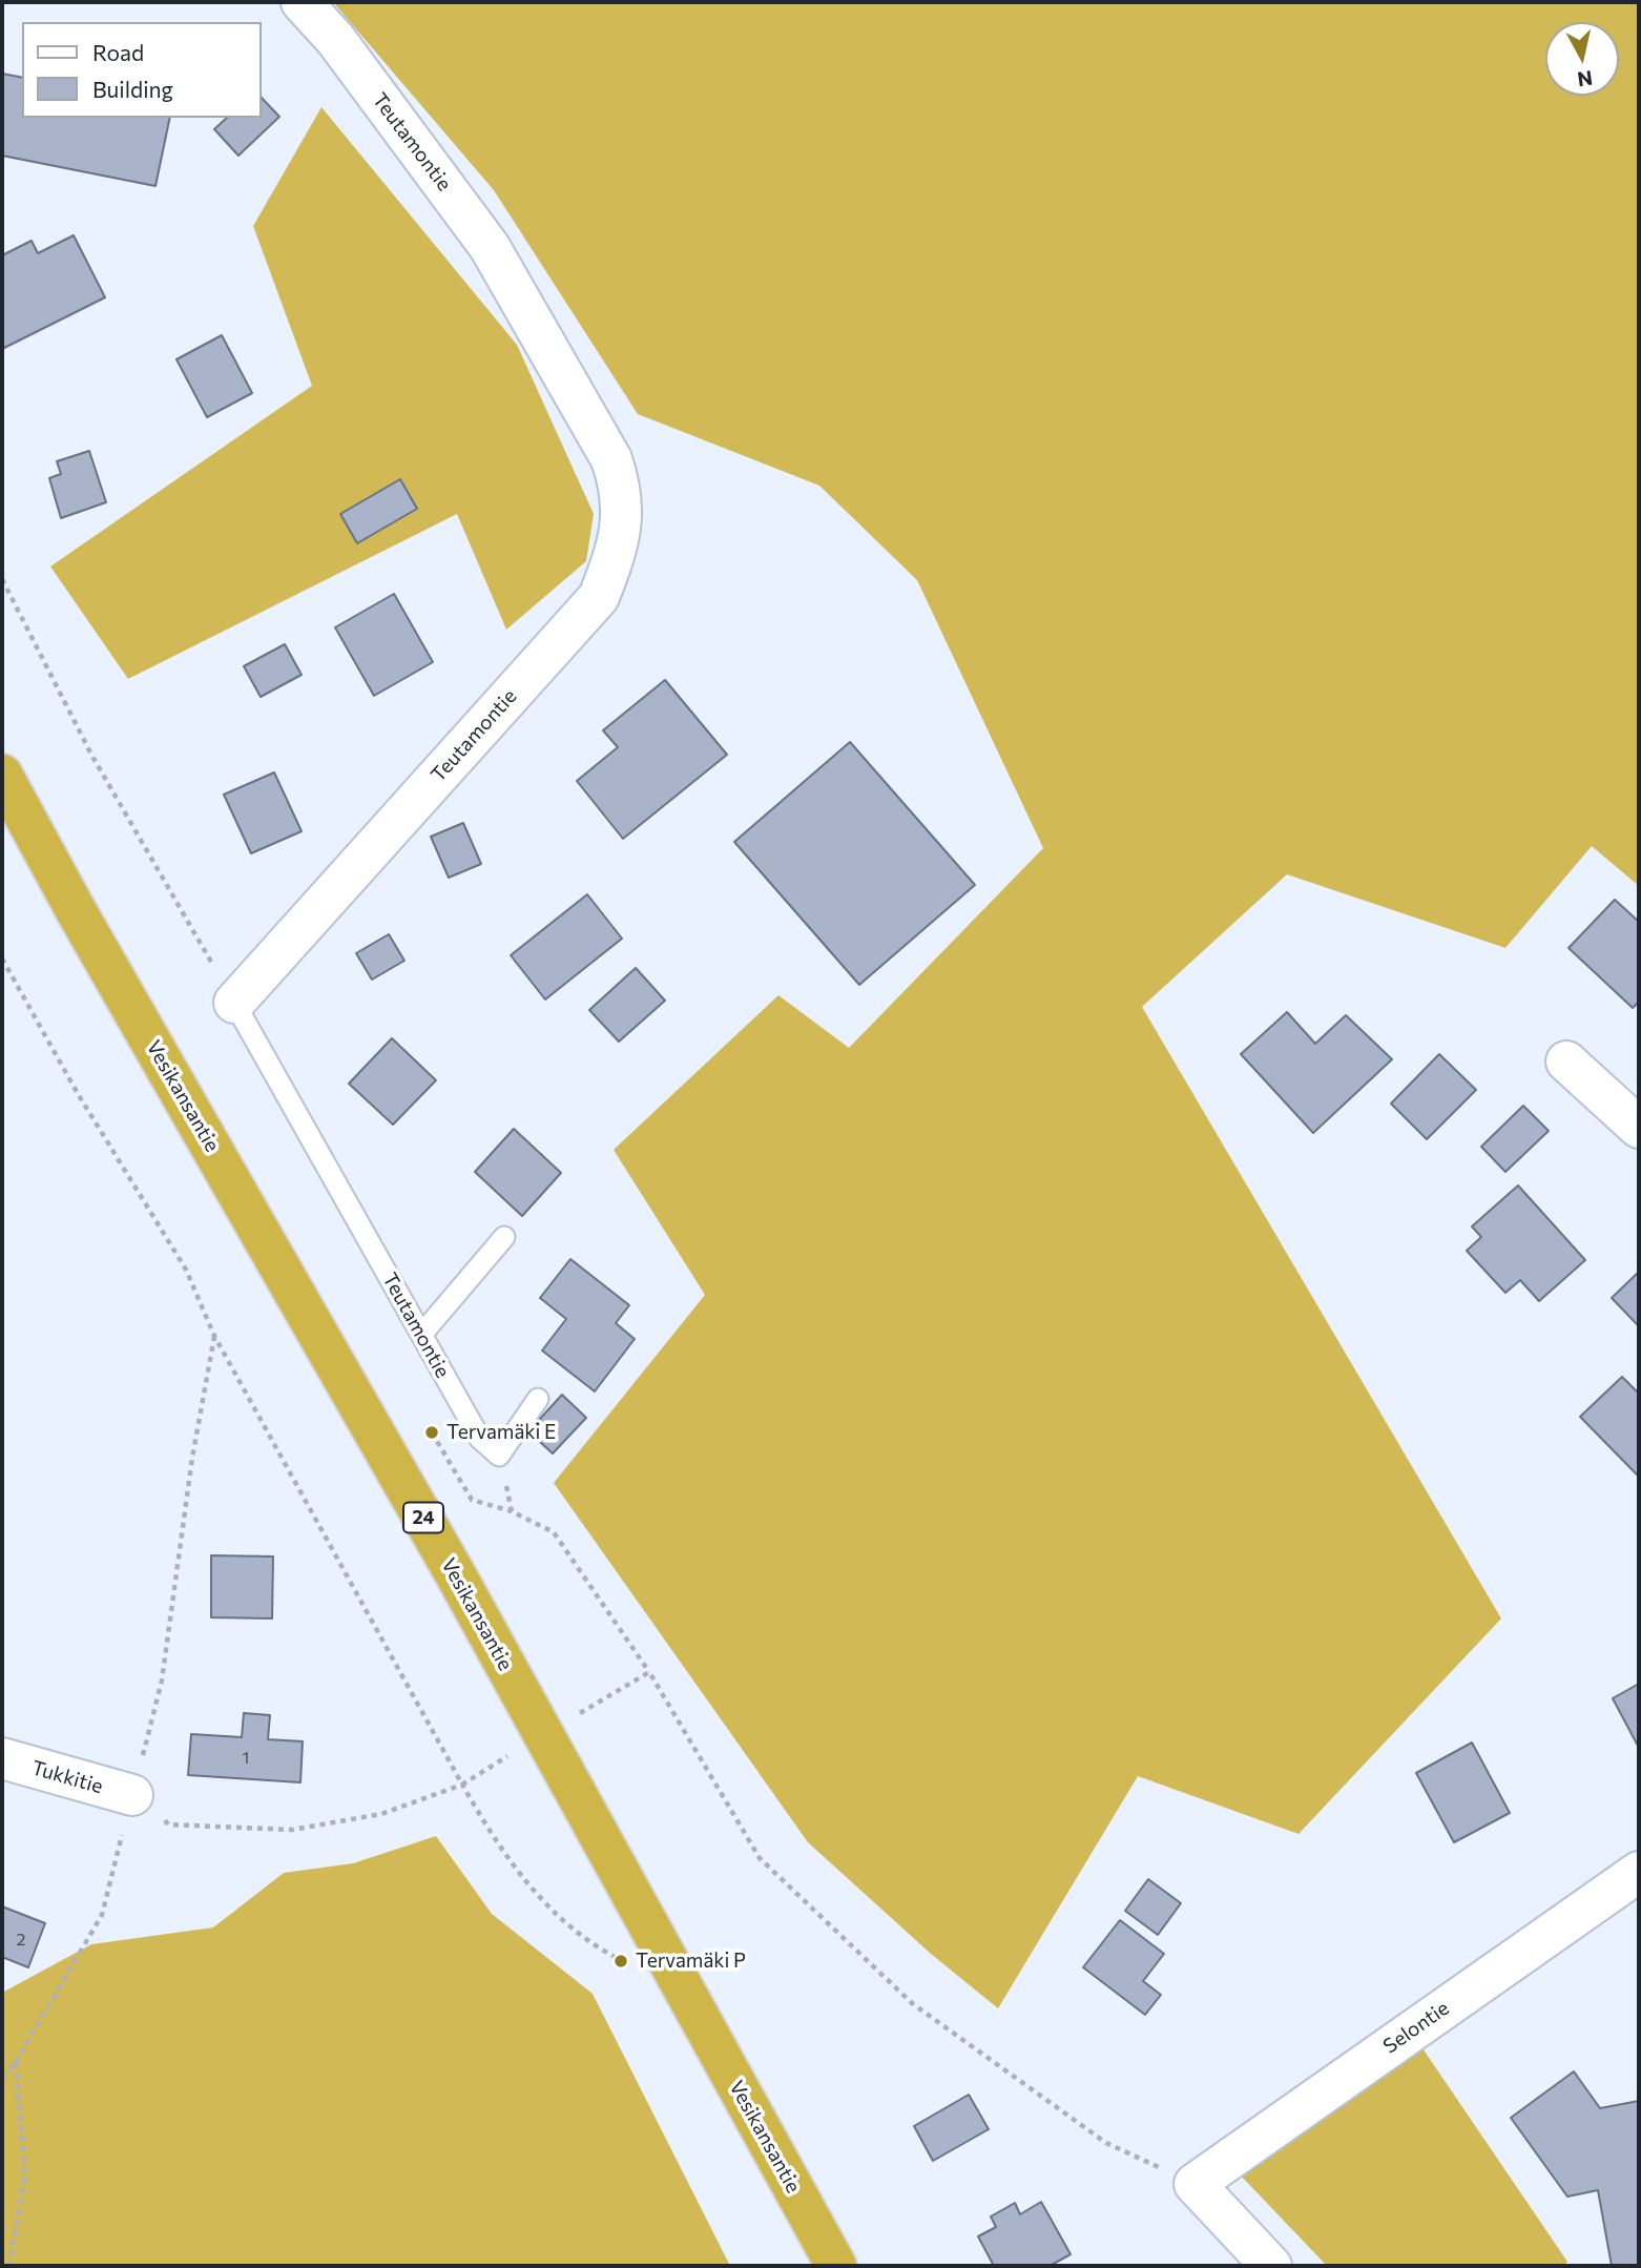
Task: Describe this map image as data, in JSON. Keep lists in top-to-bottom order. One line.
{"streets":{"highway":["Vesikansantie","24"],"street":["Teutamontie","Tukkitie","Selontie"]},"places":["Tervamäki E","Tervamäki P"],"house_numbers":["1","2"],"legend":["Road","Building"],"north":"bottom"}
